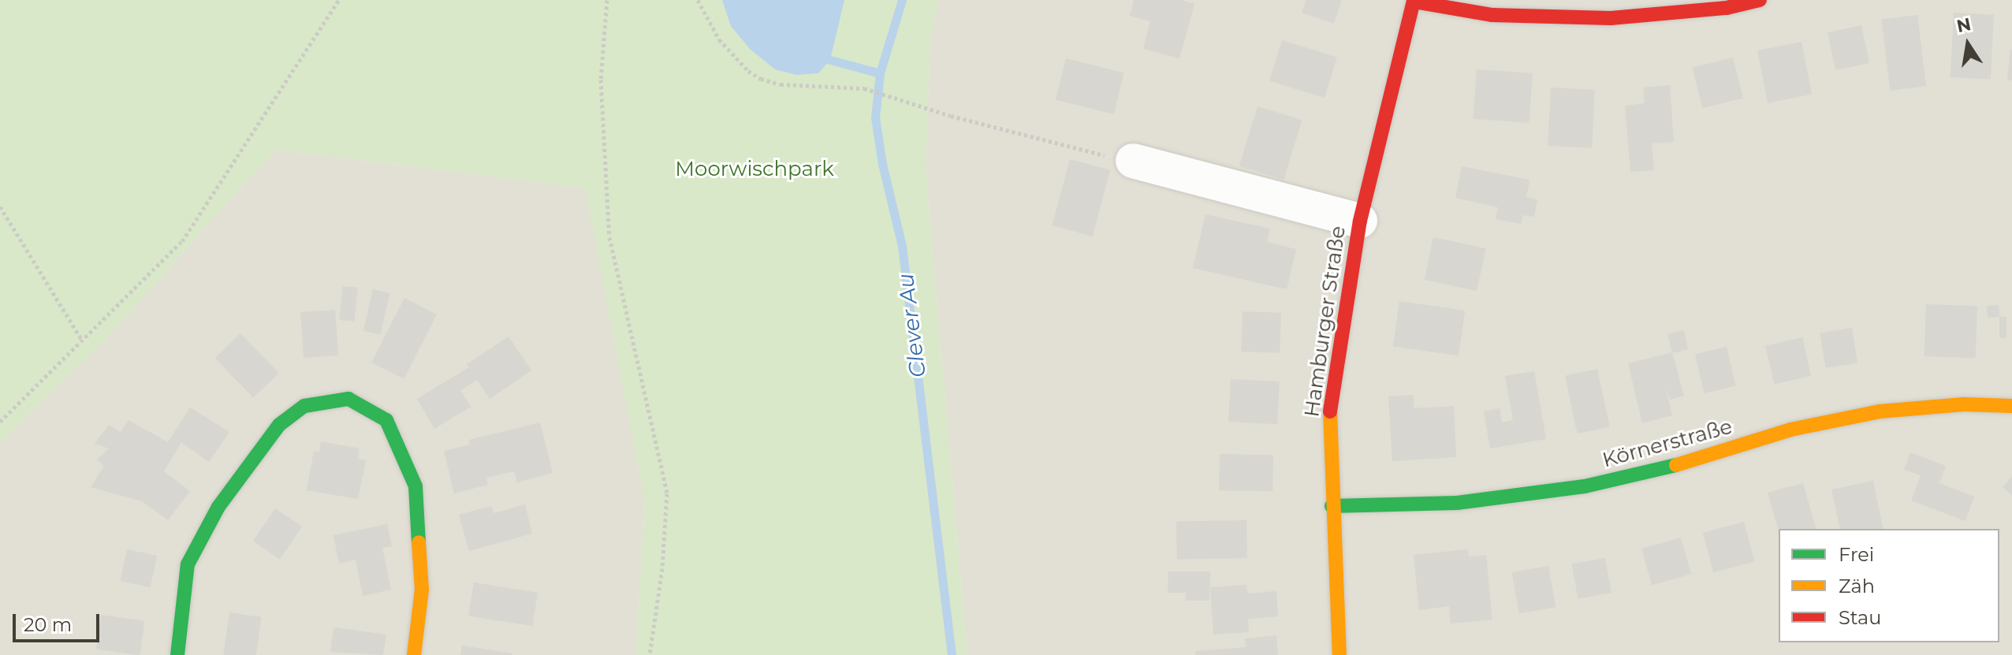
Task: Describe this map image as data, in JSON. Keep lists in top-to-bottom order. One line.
{"streets":{"street":["Hamburger Straße","Körnerstraße"]},"crossings":[["Hamburger Straße","Körnerstraße"]],"water":["Clever Au"],"parks":["Moorwischpark"],"legend":["Frei","Zäh","Stau"],"scale_bar":"20 m","north":"top"}
